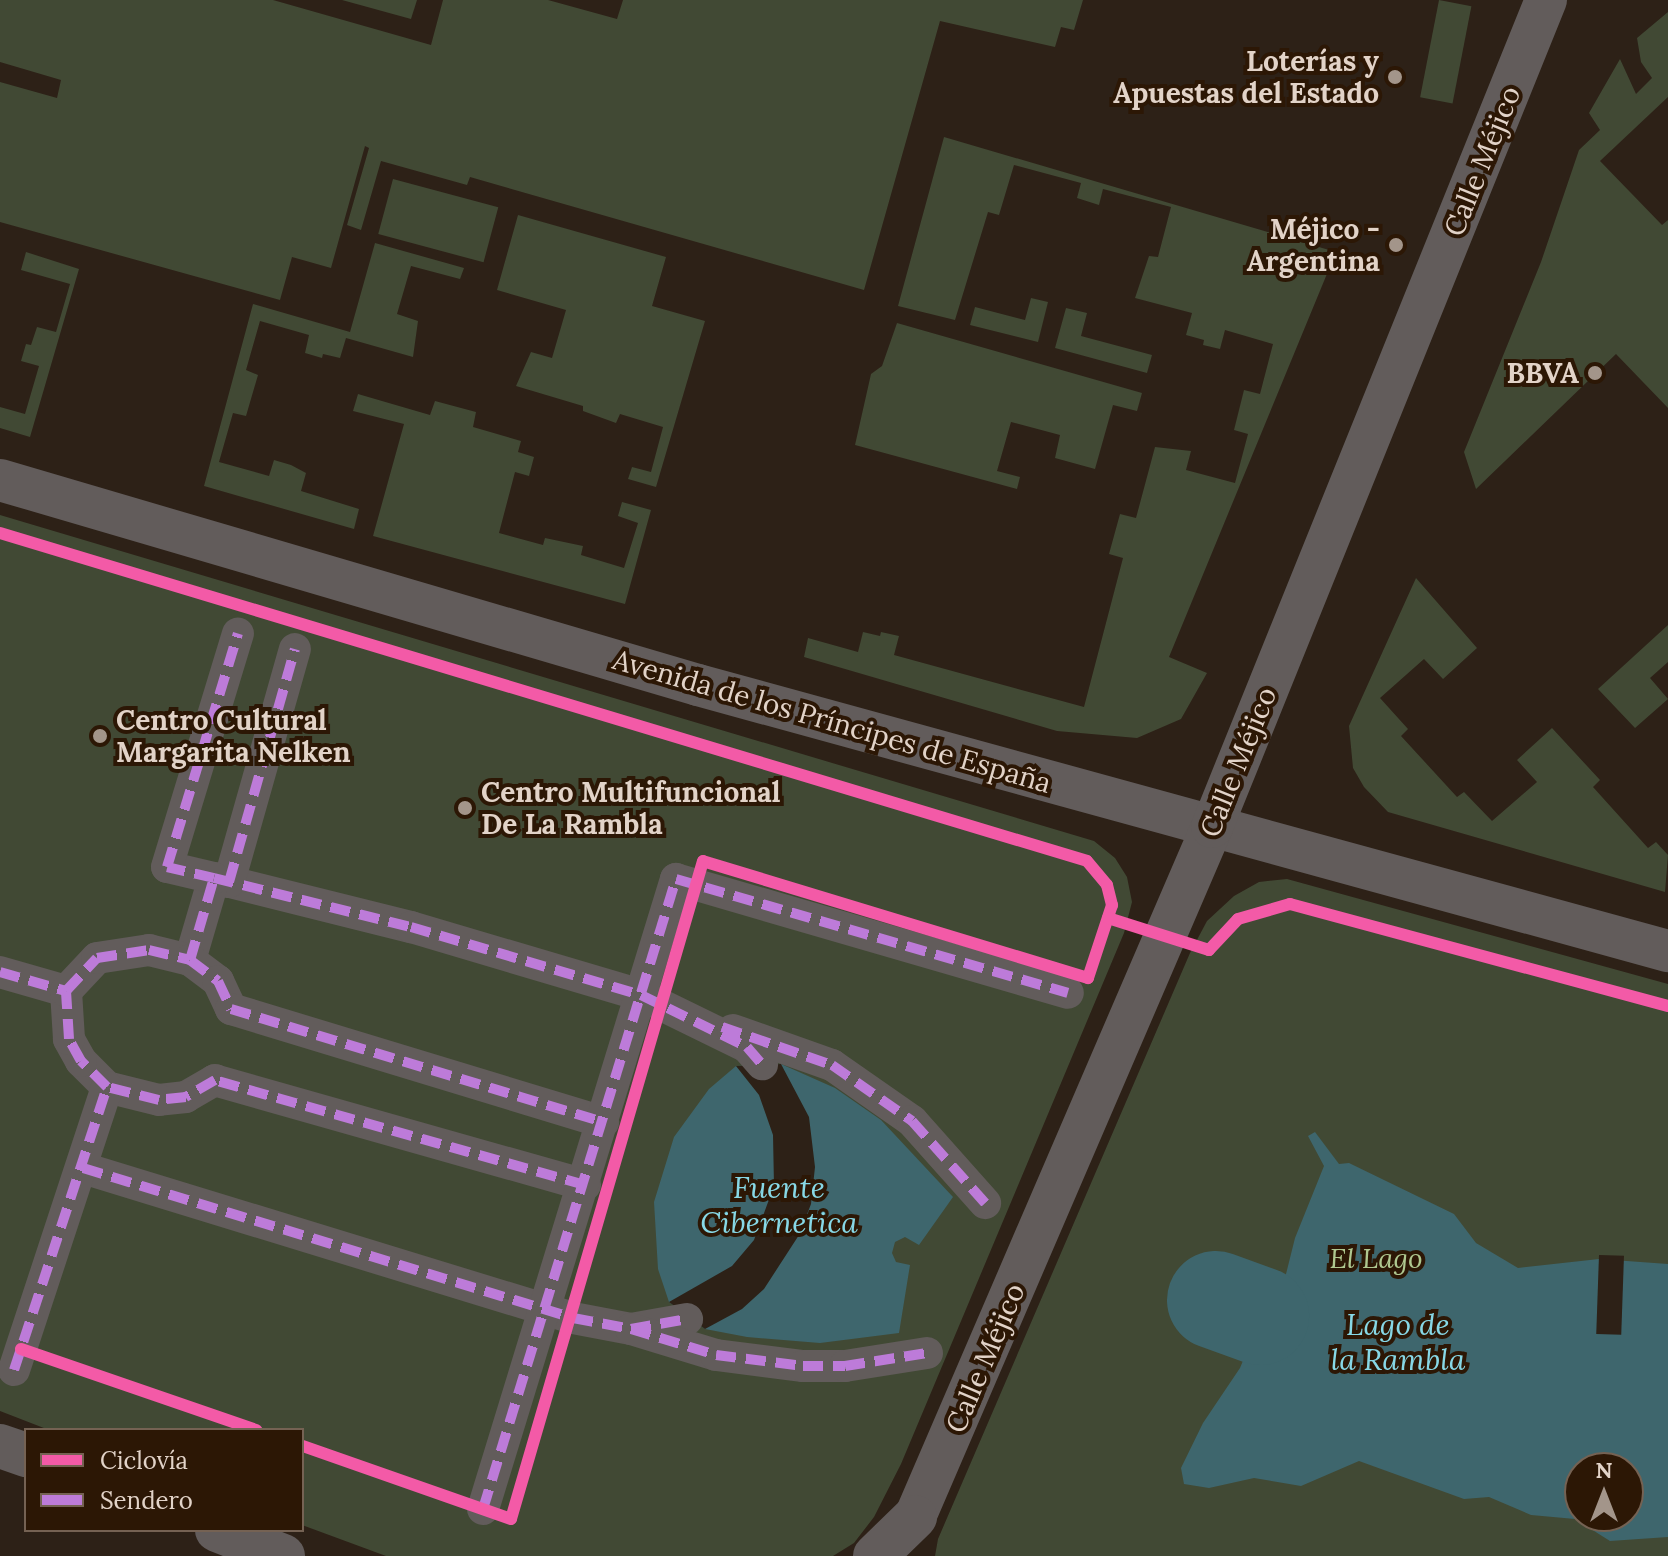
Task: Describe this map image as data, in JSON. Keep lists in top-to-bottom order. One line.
{"streets":{"street":["Calle Méjico","Avenida de los Príncipes de España"]},"crossings":[["Calle Méjico","Avenida de los Príncipes de España"]],"water":["Fuente Cibernetica","Lago de la Rambla"],"parks":["El Lago"],"places":["Loterías y Apuestas del Estado","Méjico - Argentina","BBVA","Centro Cultural Margarita Nelken","Centro Multifuncional De La Rambla"],"legend":["Ciclovía","Sendero"],"north":"top"}
